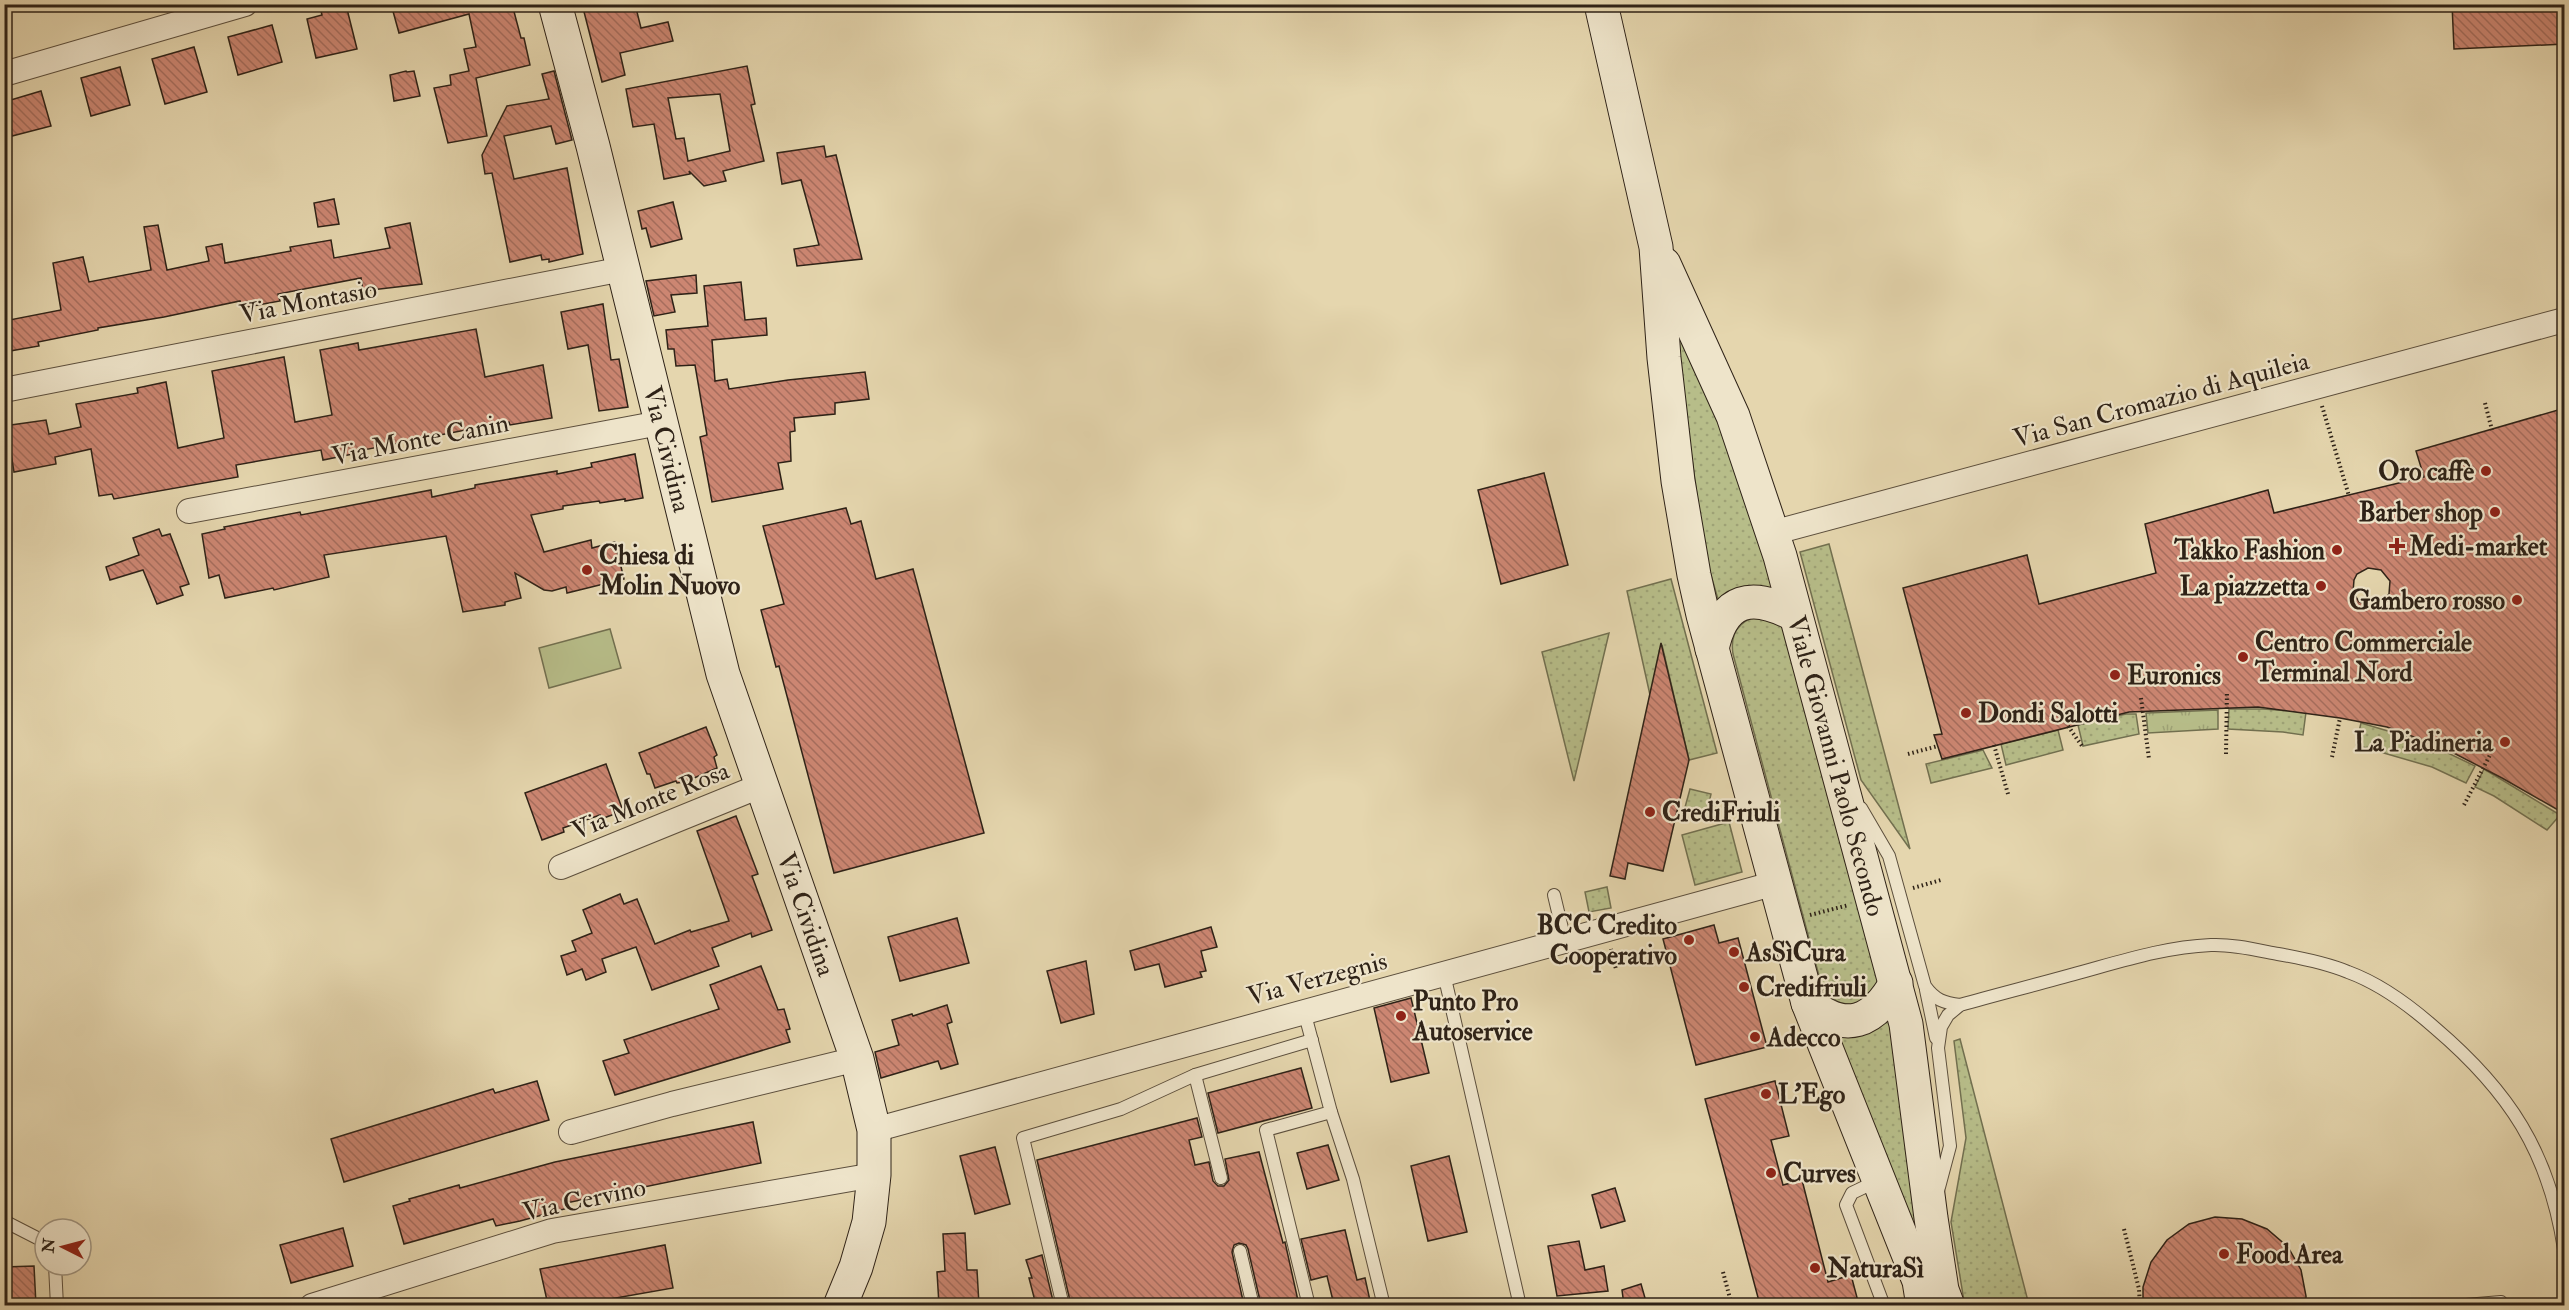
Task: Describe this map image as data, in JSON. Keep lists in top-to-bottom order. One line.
{"streets":{"main road":["Via Cividina","Viale Giovanni Paolo Secondo"],"street":["Via Montasio","Via San Cromazio di Aquileia","Via Monte Canin","Via Monte Rosa","Via Verzegnis","Via Cervino"]},"crossings":[["Via Montasio","Via Cividina"],["Via San Cromazio di Aquileia","Viale Giovanni Paolo Secondo"],["Via Monte Canin","Via Cividina"],["Via Cividina","Via Monte Rosa"],["Via Cividina","Via Verzegnis"],["Via Cividina","Via Cervino"],["Viale Giovanni Paolo Secondo","Via Verzegnis"]],"places":{"other":["Oro caffè","Barber shop","Takko Fashion","Chiesa di Molin Nuovo","La piazzetta","Gambero rosso","Centro Commerciale Terminal Nord","Euronics","Dondi Salotti","La Piadineria","CrediFriuli","BCC Credito Cooperativo","AsSìCura","Credifriuli","Punto Pro Autoservice","Adecco","L'Ego","Curves","Food Area","NaturaSì"],"health":["Medi-market"]},"north":"left"}
